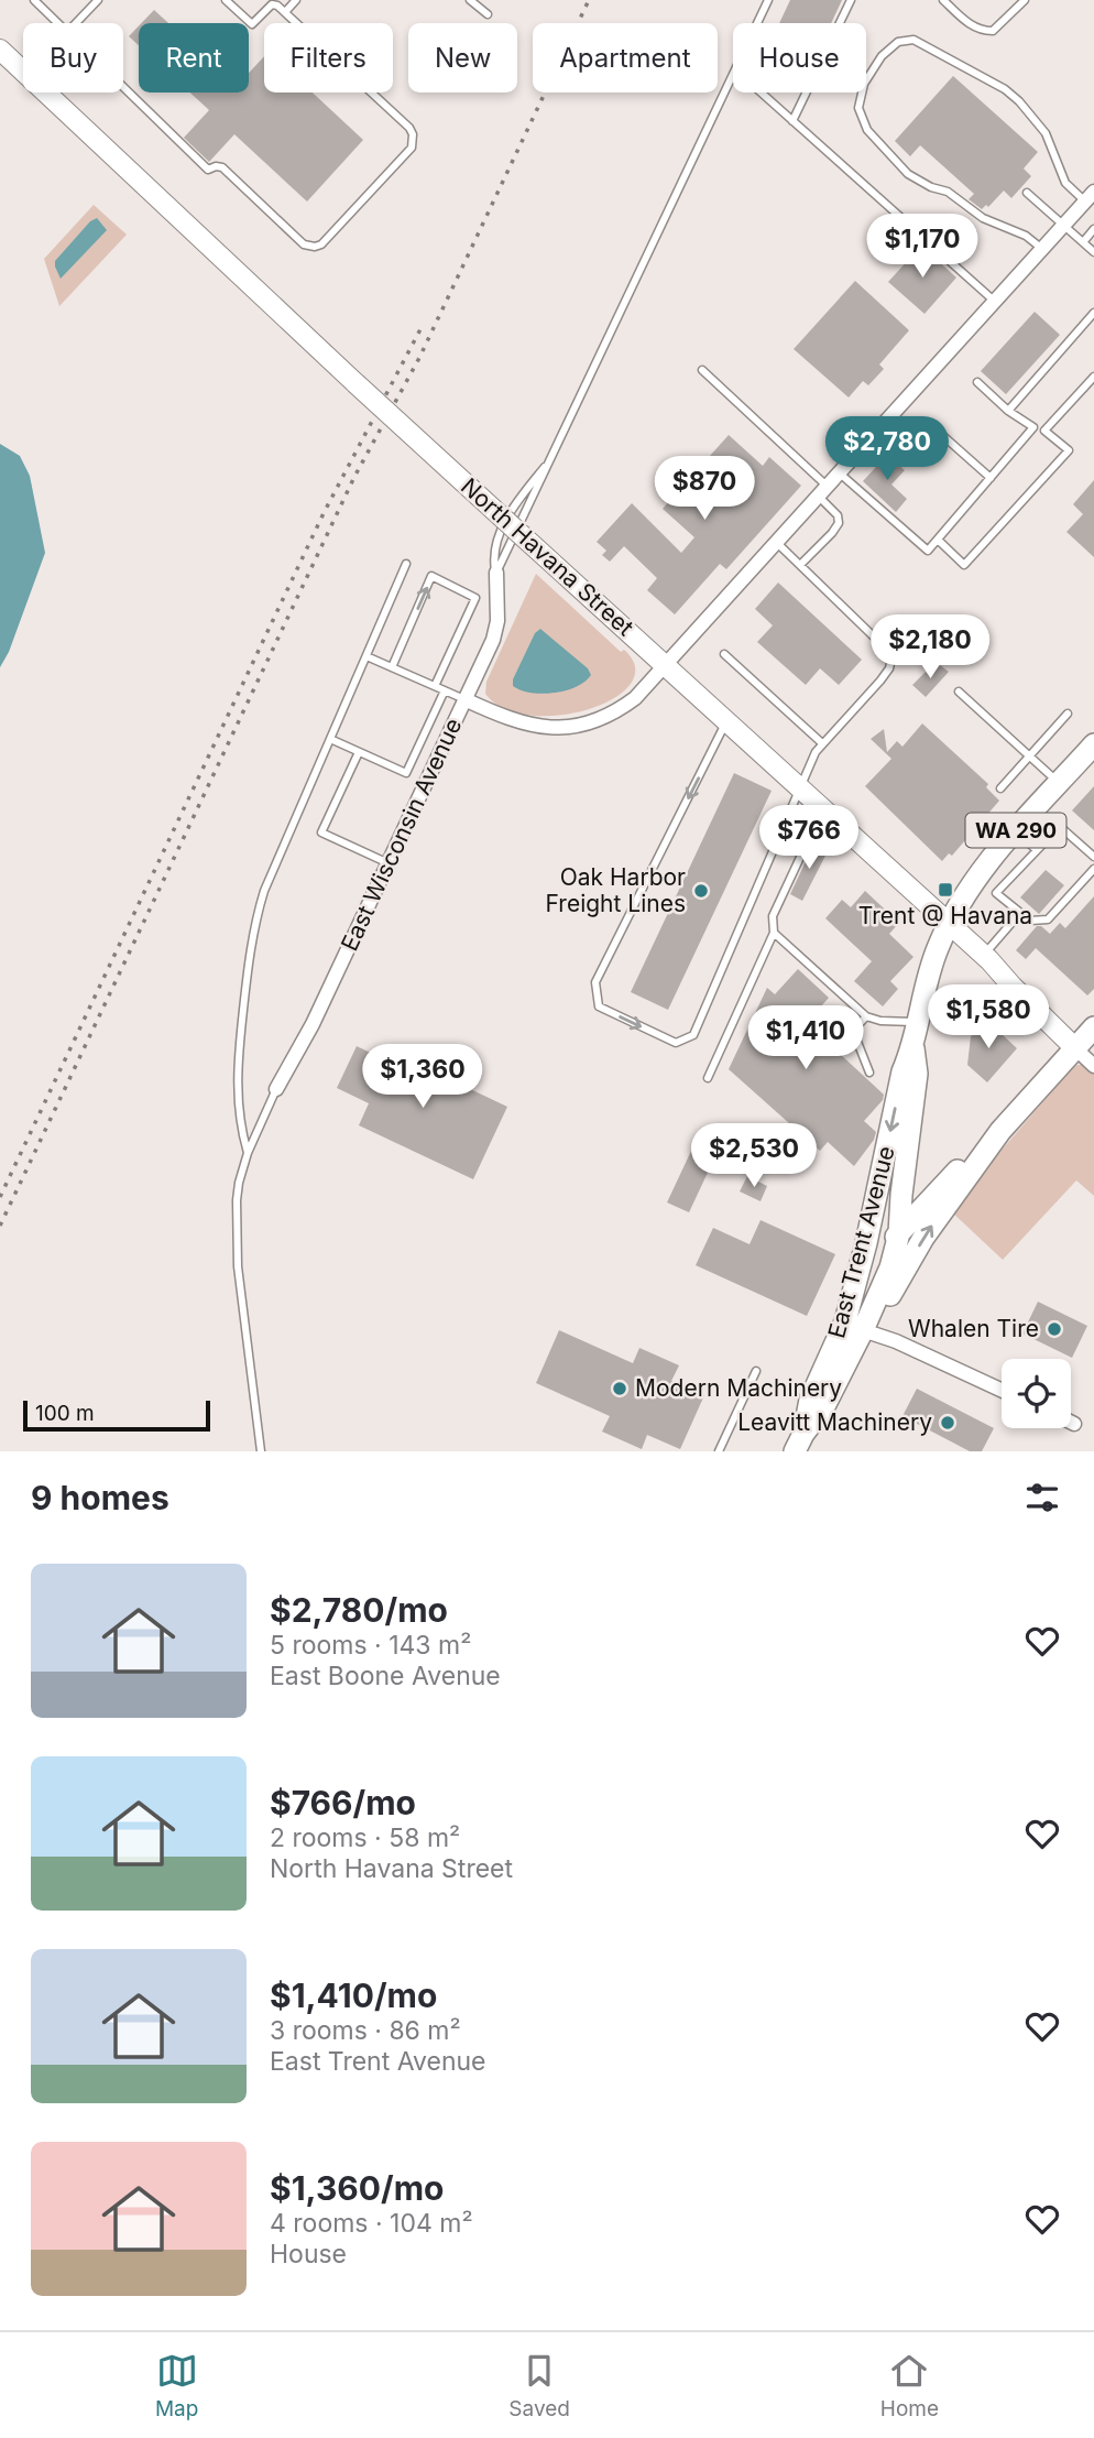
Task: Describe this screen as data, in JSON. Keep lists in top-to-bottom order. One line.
{"streets":{"main road":["WA 290","East Trent Avenue"],"street":["North Havana Street","East Wisconsin Avenue"]},"crossings":[["North Havana Street","East Trent Avenue"]],"places":{"transit":["Trent @ Havana"],"other":["Oak Harbor Freight Lines","Whalen Tire","Modern Machinery","Leavitt Machinery"]},"scale_bar":"100 m","page":{"chip":["Buy","Rent","Filters","New","Apartment","House"],"price":["$1,170","$2,780","$870","$2,180","$766","$1,580","$1,410","$1,360","$2,530"],"scale":"100 m","heading":"9 homes","list":[{"name":"$2,780/mo","note":"5 rooms · 143 m² · East Boone Avenue"},{"name":"$766/mo","note":"2 rooms · 58 m² · North Havana Street"},{"name":"$1,410/mo","note":"3 rooms · 86 m² · East Trent Avenue"},{"name":"$1,360/mo","note":"4 rooms · 104 m² · House"}],"tabs":["Map","Saved","Home"]}}
